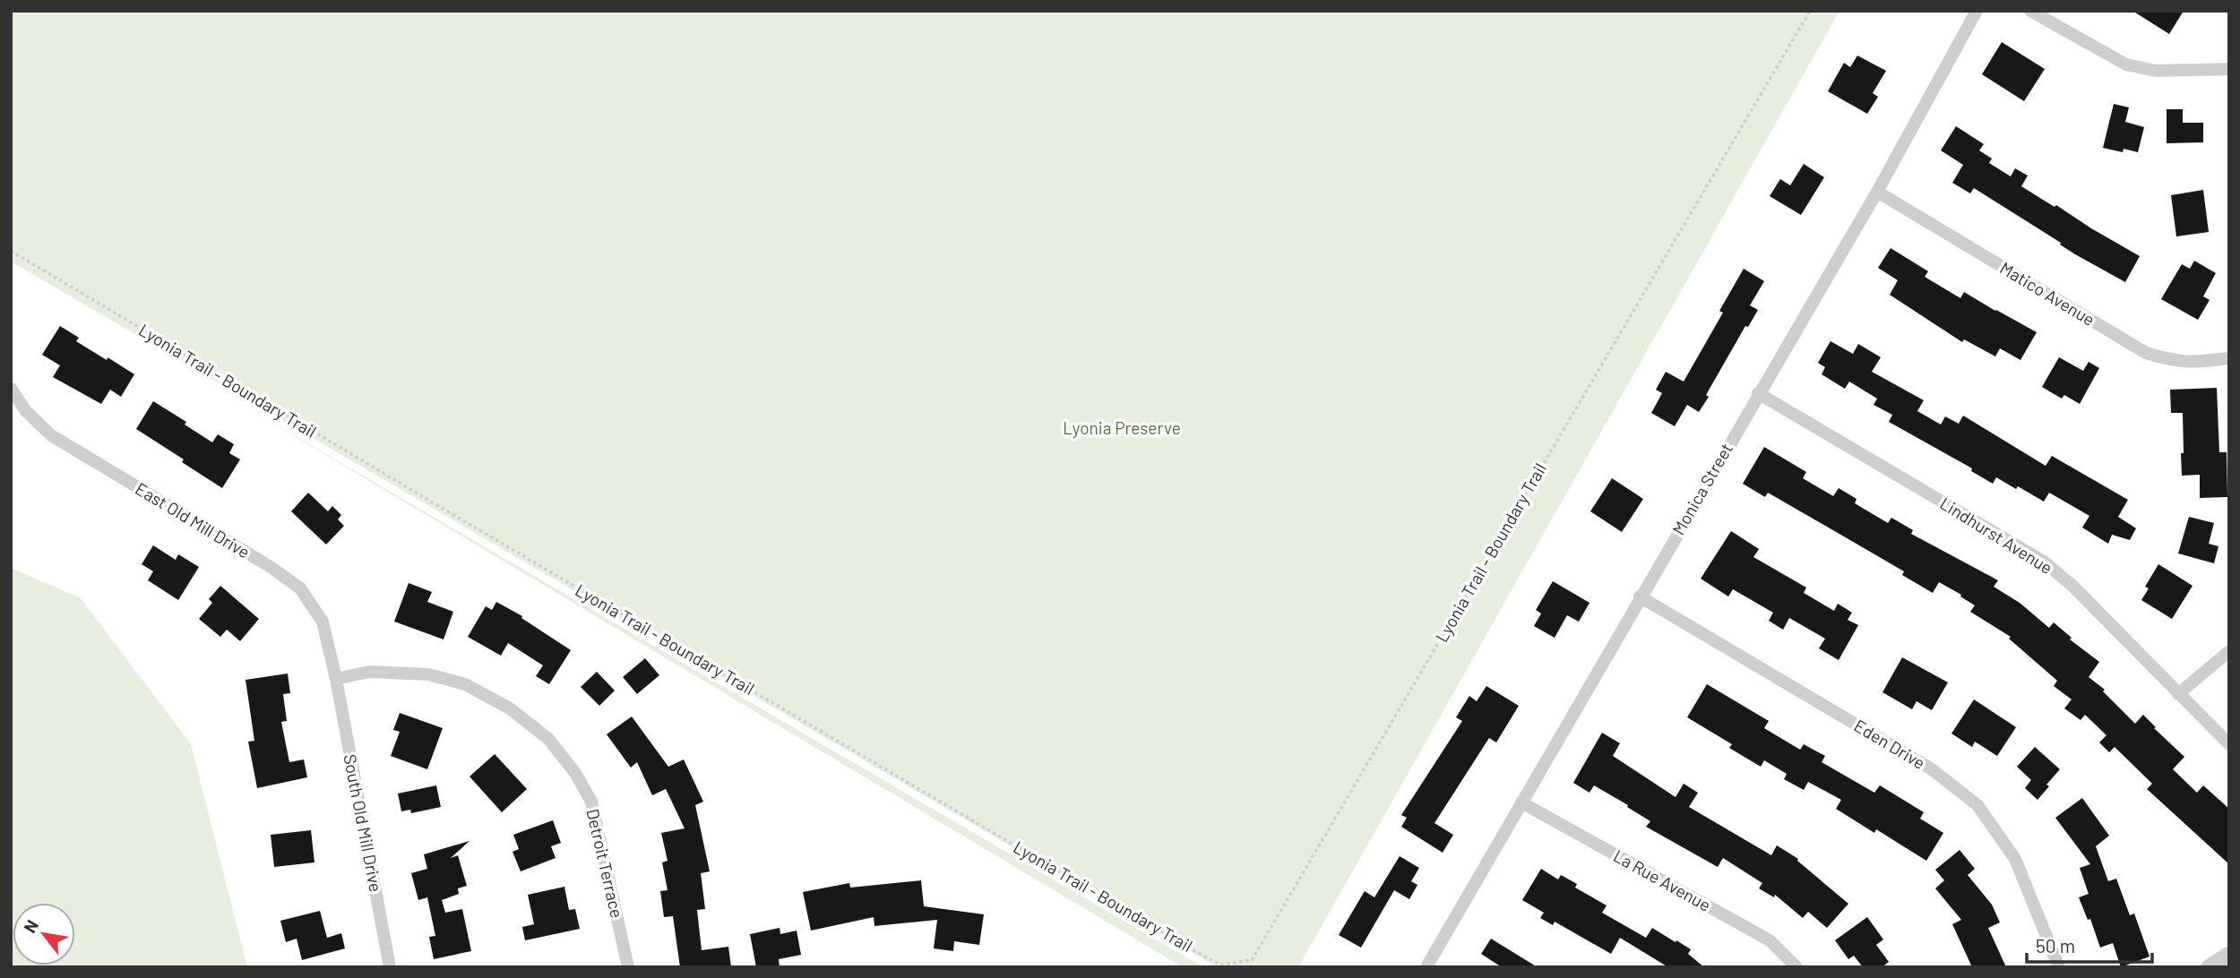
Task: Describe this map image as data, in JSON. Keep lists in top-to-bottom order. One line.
{"streets":{"street":["Matico Avenue","Monica Street","East Old Mill Drive","Lindhurst Avenue","Eden Drive","South Old Mill Drive","Detroit Terrace","La Rue Avenue"],"path":["Lyonia Trail - Boundary Trail"]},"crossings":[["Matico Avenue","Monica Street"],["Monica Street","Lindhurst Avenue"],["Monica Street","Eden Drive"],["Monica Street","La Rue Avenue"],["East Old Mill Drive","South Old Mill Drive"],["East Old Mill Drive","Detroit Terrace"],["South Old Mill Drive","Detroit Terrace"]],"parks":["Lyonia Preserve"],"scale_bar":"50 m","north":"top left"}
